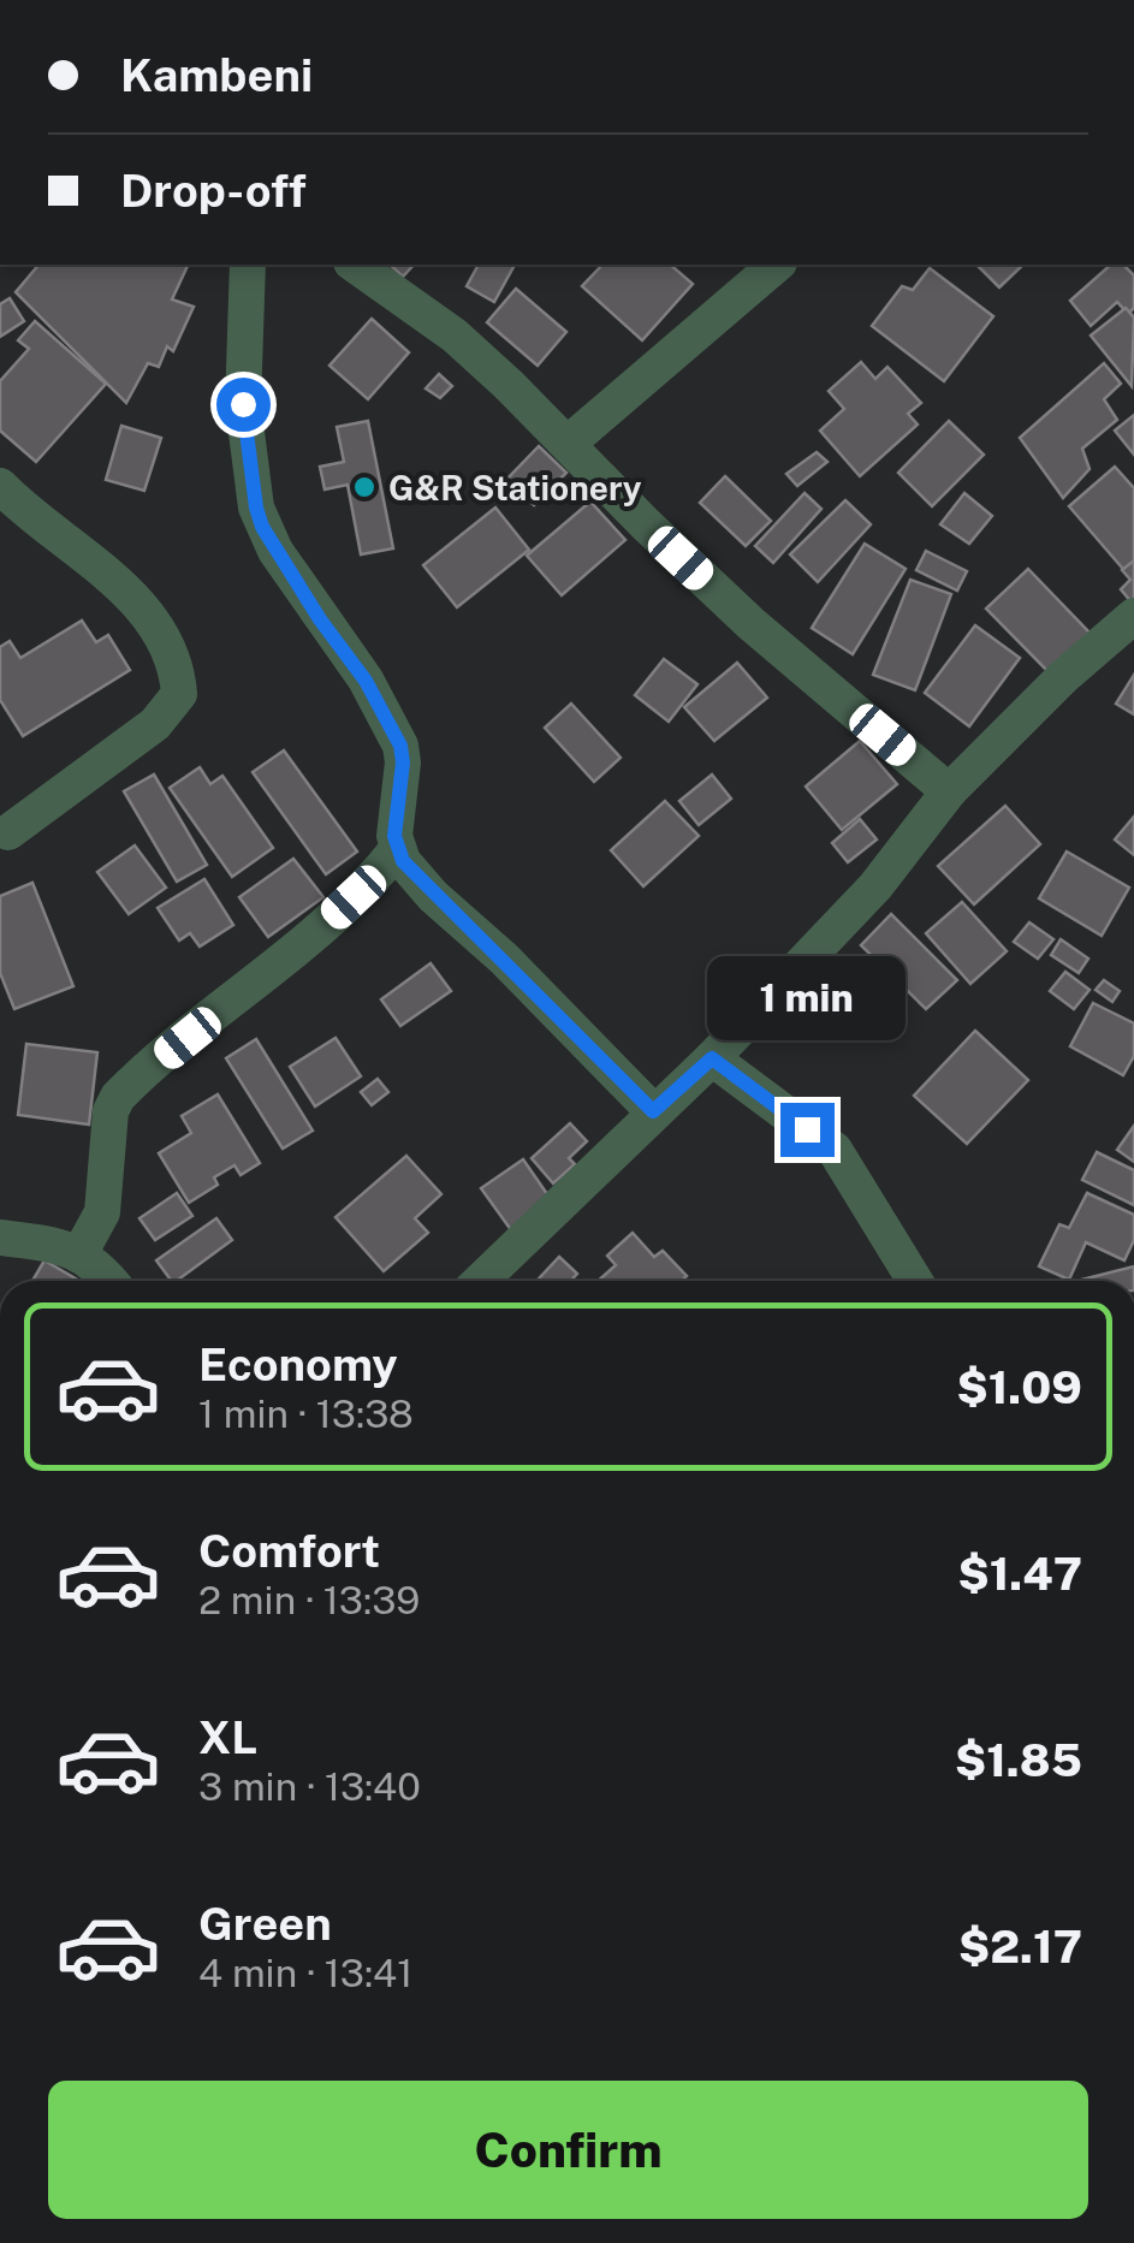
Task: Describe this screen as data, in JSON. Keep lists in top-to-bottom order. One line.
{"places":["G&R Stationery"],"page":{"banner":["Kambeni","Drop-off"],"bubble":"1 min","list":[{"name":"Economy","note":"1 min · 13:38","value":"$1.09"},{"name":"Comfort","note":"2 min · 13:39","value":"$1.47"},{"name":"XL","note":"3 min · 13:40","value":"$1.85"},{"name":"Green","note":"4 min · 13:41","value":"$2.17"}],"buttons":"Confirm"}}
